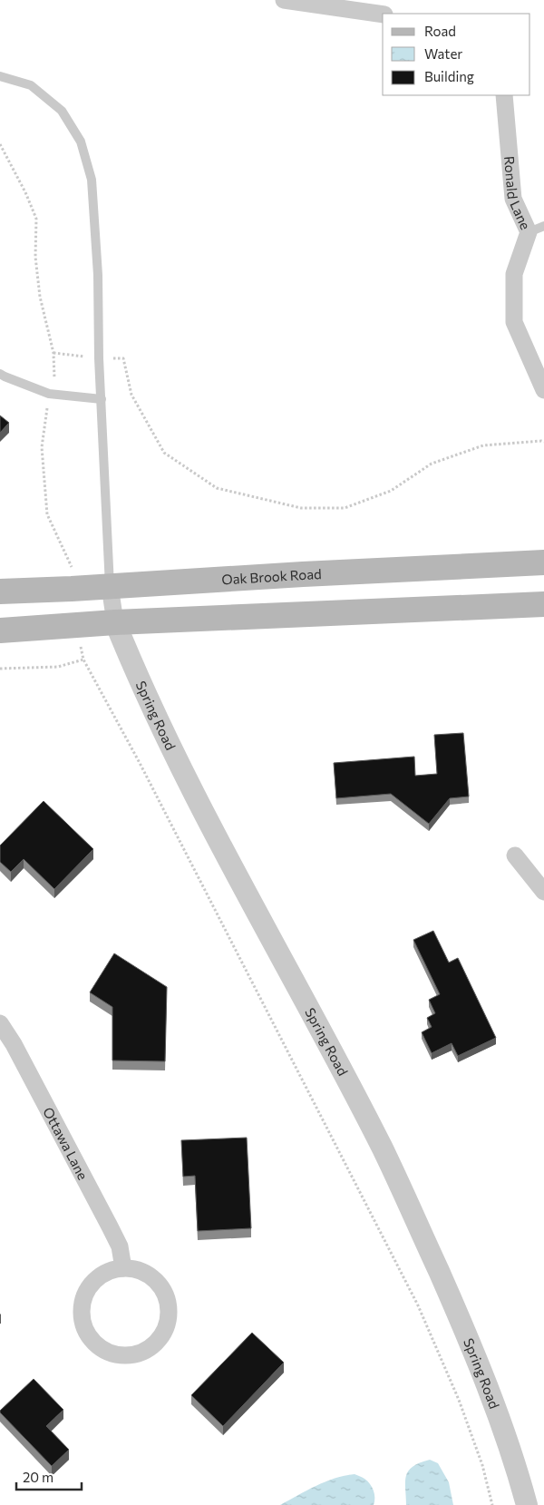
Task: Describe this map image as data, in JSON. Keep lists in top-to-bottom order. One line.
{"streets":{"main road":["Oak Brook Road"],"street":["Ronald Lane","Spring Road","Ottawa Lane"]},"crossings":[["Oak Brook Road","Spring Road"]],"legend":["Road","Water","Building"],"scale_bar":"20 m"}
